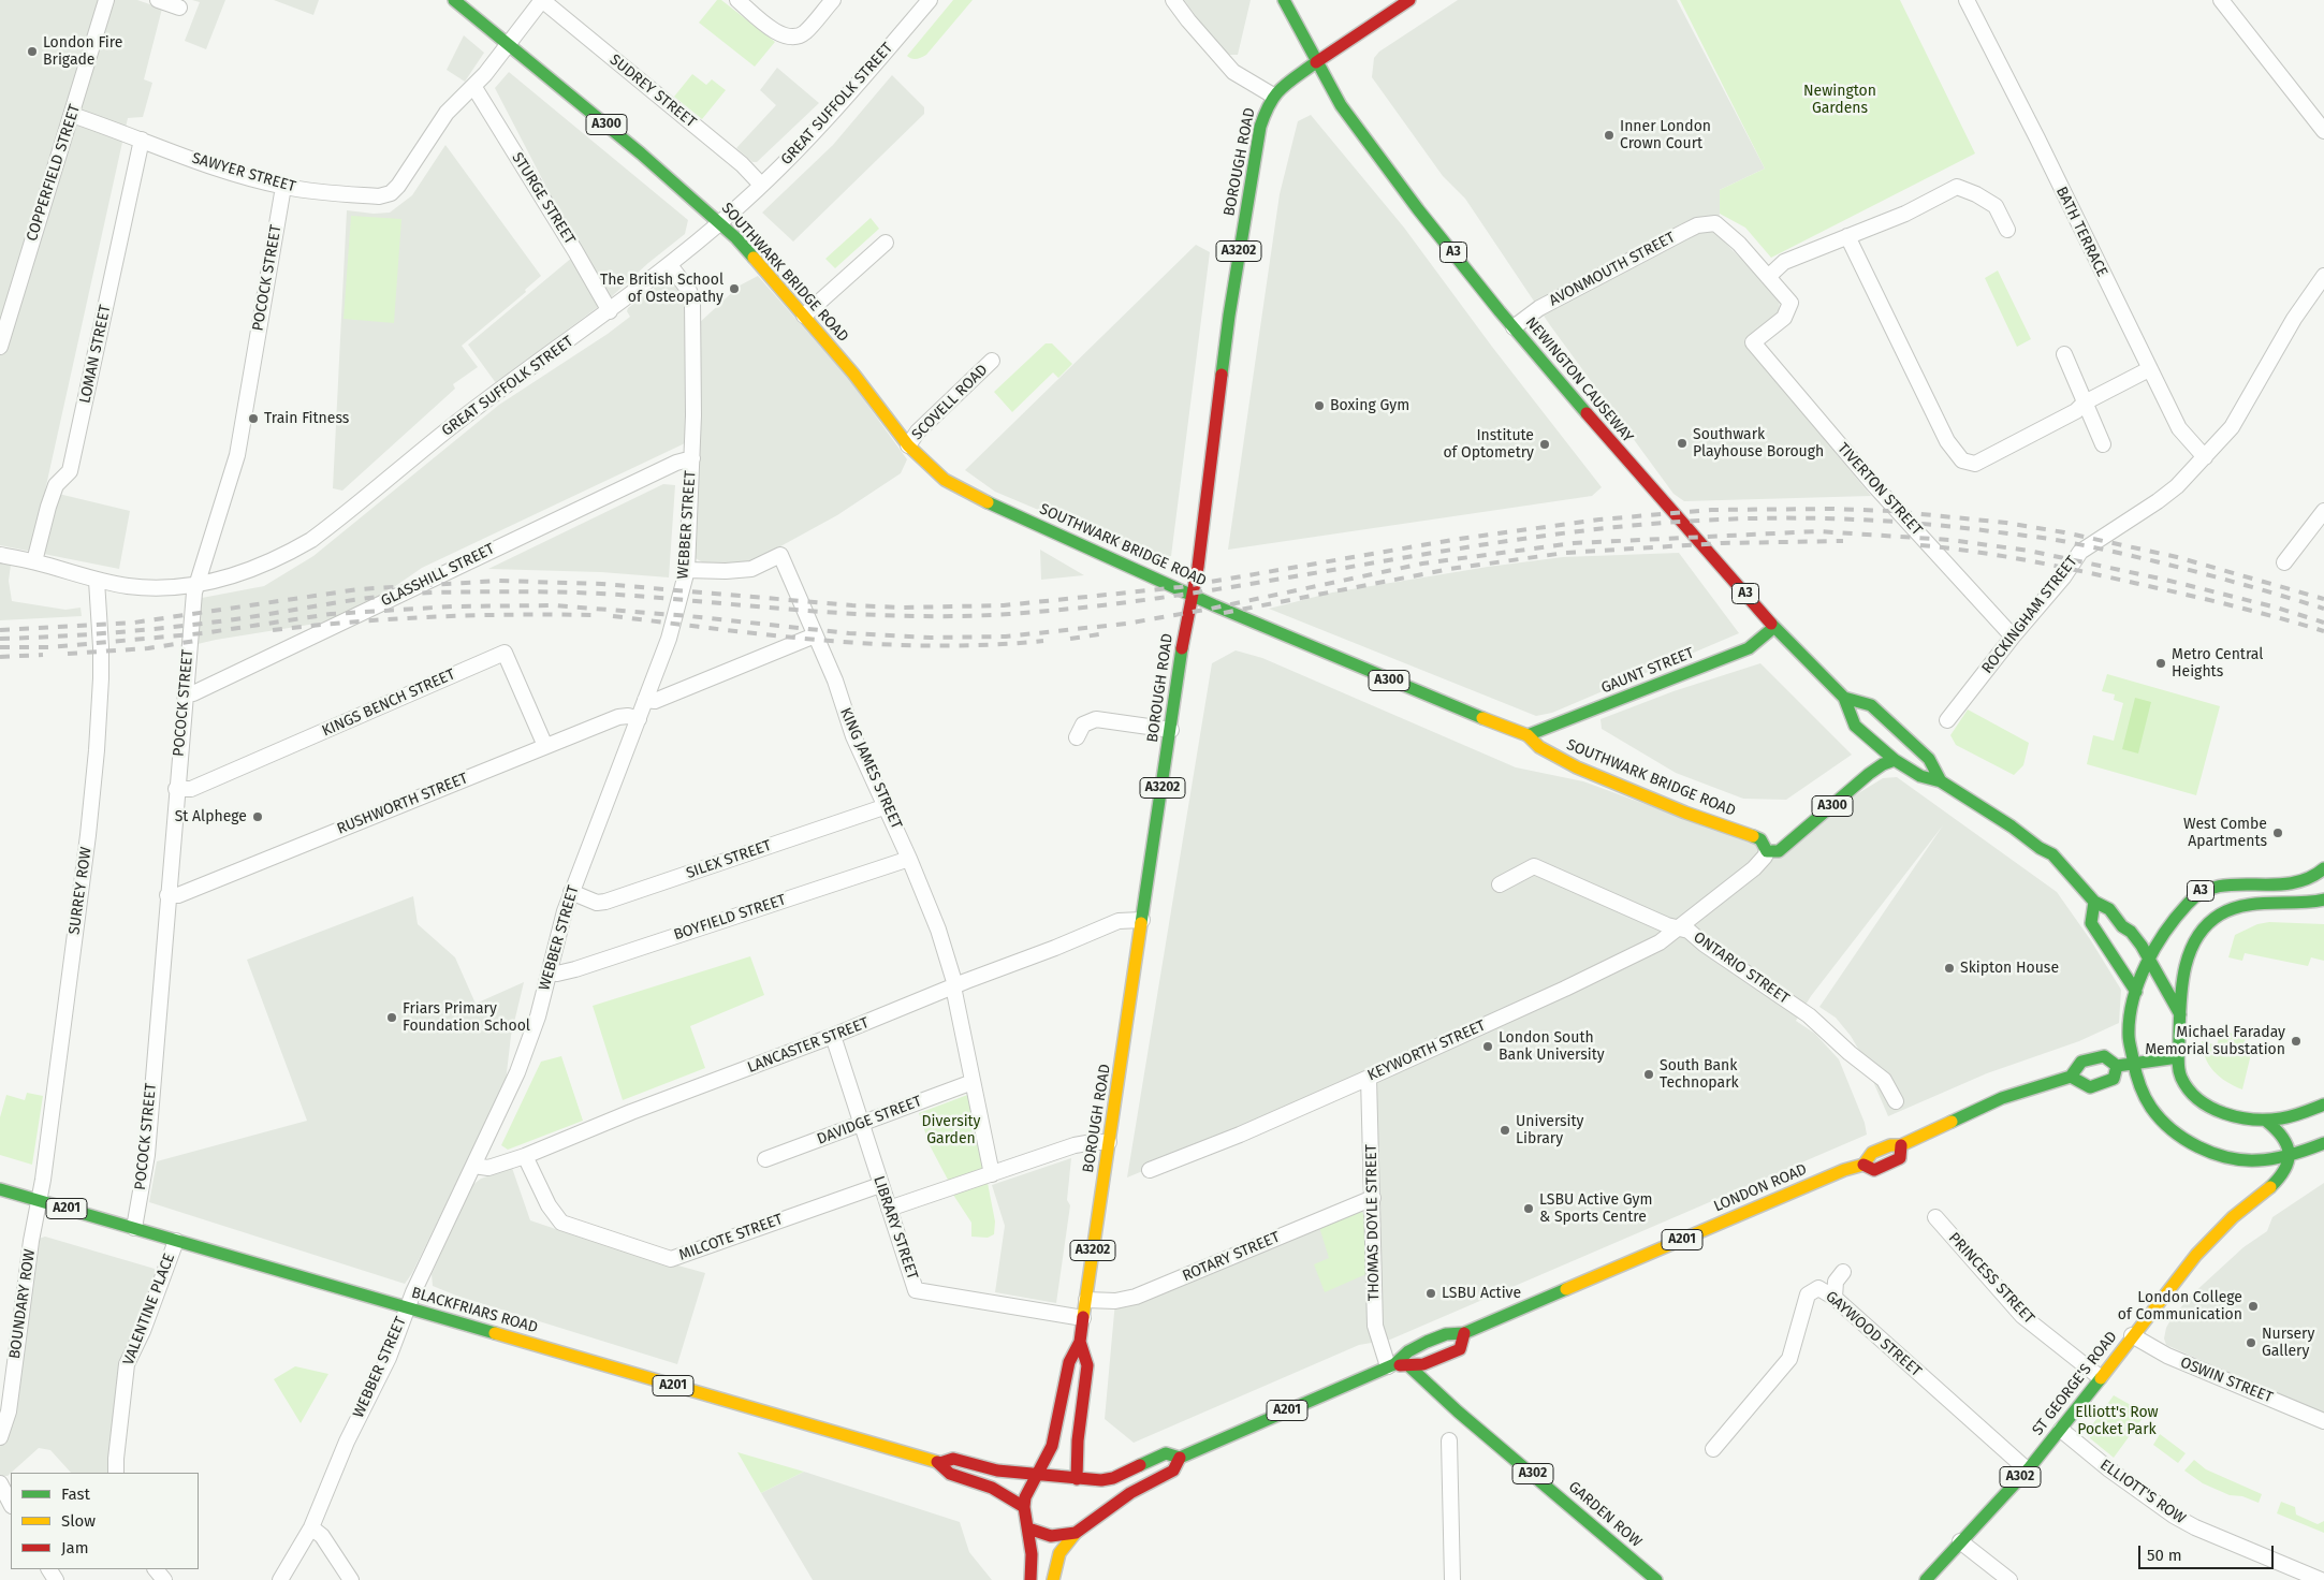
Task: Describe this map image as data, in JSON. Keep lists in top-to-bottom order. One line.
{"streets":{"main road":["A300","BOROUGH ROAD","A3202","A3","SOUTHWARK BRIDGE ROAD","NEWINGTON CAUSEWAY","GAUNT STREET","LONDON ROAD","A201","BLACKFRIARS ROAD","ST GEORGE'S ROAD","A302","GARDEN ROW"],"street":["SUDREY STREET","GREAT SUFFOLK STREET","COPPERFIELD STREET","SAWYER STREET","STURGE STREET","BATH TERRACE","AVONMOUTH STREET","POCOCK STREET","LOMAN STREET","SCOVELL ROAD","TIVERTON STREET","WEBBER STREET","GLASSHILL STREET","ROCKINGHAM STREET","KINGS BENCH STREET","KING JAMES STREET","RUSHWORTH STREET","SILEX STREET","SURREY ROW","BOYFIELD STREET","ONTARIO STREET","LANCASTER STREET","KEYWORTH STREET","DAVIDGE STREET","THOMAS DOYLE STREET","LIBRARY STREET","MILCOTE STREET","ROTARY STREET","PRINCESS STREET","BOUNDARY ROW","VALENTINE PLACE","GAYWOOD STREET","OSWIN STREET","ELLIOTT'S ROW"]},"crossings":[["SUDREY STREET","GREAT SUFFOLK STREET"],["SUDREY STREET","SAWYER STREET"],["GREAT SUFFOLK STREET","STURGE STREET"],["GREAT SUFFOLK STREET","SOUTHWARK BRIDGE ROAD"],["GREAT SUFFOLK STREET","POCOCK STREET"],["GREAT SUFFOLK STREET","LOMAN STREET"],["GREAT SUFFOLK STREET","WEBBER STREET"],["GREAT SUFFOLK STREET","SURREY ROW"],["A300","SOUTHWARK BRIDGE ROAD"],["A300","NEWINGTON CAUSEWAY"],["A300","KEYWORTH STREET"],["BOROUGH ROAD","A3202"],["BOROUGH ROAD","A3"],["BOROUGH ROAD","SOUTHWARK BRIDGE ROAD"],["BOROUGH ROAD","NEWINGTON CAUSEWAY"],["BOROUGH ROAD","LANCASTER STREET"],["BOROUGH ROAD","LONDON ROAD"],["BOROUGH ROAD","A201"],["BOROUGH ROAD","LIBRARY STREET"],["BOROUGH ROAD","ROTARY STREET"],["BOROUGH ROAD","BLACKFRIARS ROAD"],["COPPERFIELD STREET","SAWYER STREET"],["SAWYER STREET","STURGE STREET"],["SAWYER STREET","SOUTHWARK BRIDGE ROAD"],["SAWYER STREET","POCOCK STREET"],["SAWYER STREET","LOMAN STREET"],["BATH TERRACE","ROCKINGHAM STREET"],["A3202","A201"],["A3202","BLACKFRIARS ROAD"],["A3","NEWINGTON CAUSEWAY"],["A3","ST GEORGE'S ROAD"],["AVONMOUTH STREET","NEWINGTON CAUSEWAY"],["AVONMOUTH STREET","TIVERTON STREET"],["SOUTHWARK BRIDGE ROAD","SCOVELL ROAD"],["SOUTHWARK BRIDGE ROAD","GAUNT STREET"],["SOUTHWARK BRIDGE ROAD","KEYWORTH STREET"],["POCOCK STREET","GLASSHILL STREET"],["POCOCK STREET","KINGS BENCH STREET"],["POCOCK STREET","RUSHWORTH STREET"],["POCOCK STREET","BLACKFRIARS ROAD"],["NEWINGTON CAUSEWAY","GAUNT STREET"],["TIVERTON STREET","ROCKINGHAM STREET"],["WEBBER STREET","GLASSHILL STREET"],["WEBBER STREET","KING JAMES STREET"],["WEBBER STREET","RUSHWORTH STREET"],["WEBBER STREET","SILEX STREET"],["WEBBER STREET","BOYFIELD STREET"],["WEBBER STREET","LANCASTER STREET"],["WEBBER STREET","BLACKFRIARS ROAD"],["KINGS BENCH STREET","RUSHWORTH STREET"],["KING JAMES STREET","SILEX STREET"],["KING JAMES STREET","BOYFIELD STREET"],["KING JAMES STREET","LANCASTER STREET"],["KING JAMES STREET","DAVIDGE STREET"],["SURREY ROW","BOUNDARY ROW"],["SURREY ROW","BLACKFRIARS ROAD"],["ONTARIO STREET","KEYWORTH STREET"],["LANCASTER STREET","LIBRARY STREET"],["LANCASTER STREET","MILCOTE STREET"],["KEYWORTH STREET","THOMAS DOYLE STREET"],["DAVIDGE STREET","LIBRARY STREET"],["LONDON ROAD","A201"],["LONDON ROAD","THOMAS DOYLE STREET"],["A201","BLACKFRIARS ROAD"],["THOMAS DOYLE STREET","ROTARY STREET"],["LIBRARY STREET","MILCOTE STREET"],["PRINCESS STREET","ST GEORGE'S ROAD"],["BOUNDARY ROW","BLACKFRIARS ROAD"],["VALENTINE PLACE","BLACKFRIARS ROAD"],["GAYWOOD STREET","ST GEORGE'S ROAD"],["OSWIN STREET","ST GEORGE'S ROAD"],["ST GEORGE'S ROAD","ELLIOTT'S ROW"]],"parks":["Newington Gardens","Diversity Garden","Elliott's Row Pocket Park"],"places":["London Fire Brigade","Inner London Crown Court","The British School of Osteopathy","Boxing Gym","Train Fitness","Southwark Playhouse Borough","Institute of Optometry","Metro Central Heights","St Alphege","West Combe Apartments","Skipton House","Friars Primary Foundation School","Michael Faraday Memorial substation","London South Bank University","South Bank Technopark","University Library","LSBU Active Gym & Sports Centre","LSBU Active","London College of Communication","Nursery Gallery"],"legend":["Fast","Slow","Jam"],"scale_bar":"50 m"}
